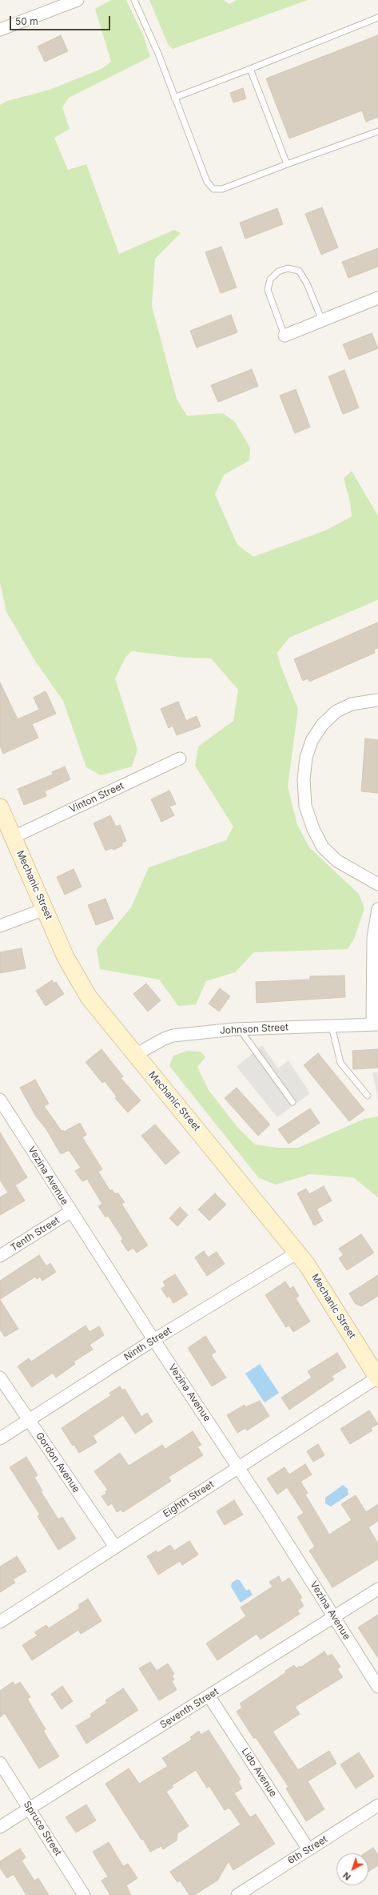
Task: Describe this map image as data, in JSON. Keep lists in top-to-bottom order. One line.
{"streets":{"main road":["Mechanic Street"],"street":["Vinton Street","Johnson Street","Vezina Avenue","Tenth Street","Ninth Street","Gordon Avenue","Eighth Street","Seventh Street","Lido Avenue","Spruce Street","6th Street"]},"crossings":[["Vinton Street","Mechanic Street"],["Mechanic Street","Johnson Street"],["Mechanic Street","Ninth Street"],["Mechanic Street","Eighth Street"],["Vezina Avenue","Tenth Street"],["Vezina Avenue","Ninth Street"],["Vezina Avenue","Eighth Street"],["Vezina Avenue","Seventh Street"],["Ninth Street","Gordon Avenue"],["Gordon Avenue","Eighth Street"],["Seventh Street","Lido Avenue"],["Seventh Street","Spruce Street"],["Lido Avenue","6th Street"]],"scale_bar":"50 m","north":"bottom left"}
